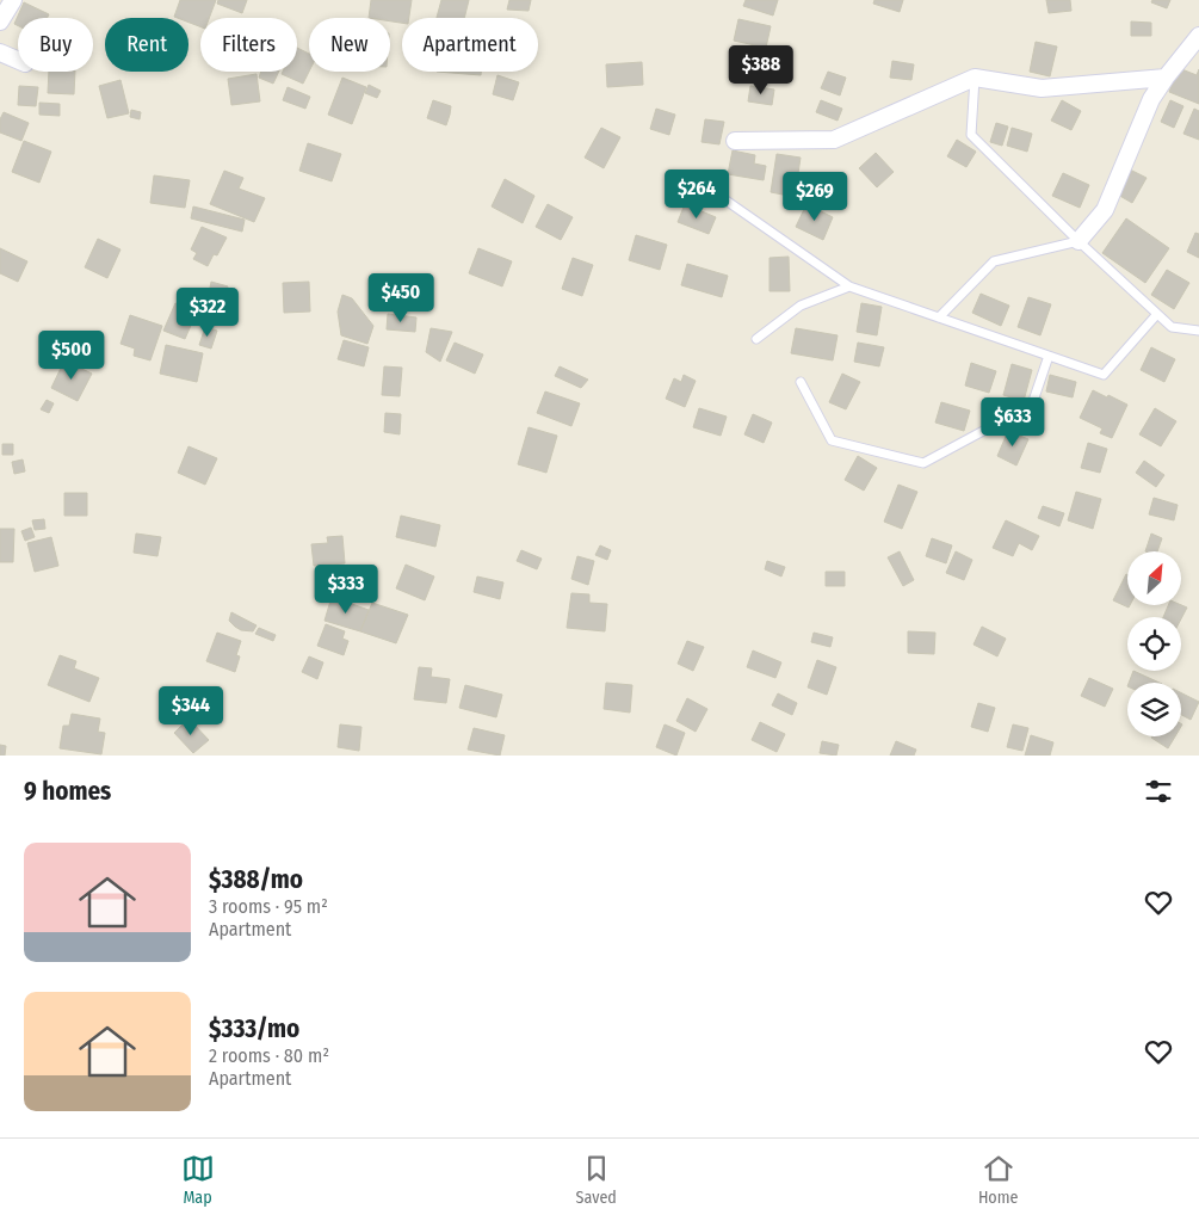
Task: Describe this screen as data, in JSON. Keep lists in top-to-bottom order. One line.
{"north":"top right","page":{"chip":["Buy","Rent","Filters","New","Apartment"],"price":["$388","$264","$269","$450","$322","$500","$633","$333","$344"],"heading":"9 homes","list":[{"name":"$388/mo","note":"3 rooms · 95 m² · Apartment"},{"name":"$333/mo","note":"2 rooms · 80 m² · Apartment"}],"tabs":["Map","Saved","Home"]}}
